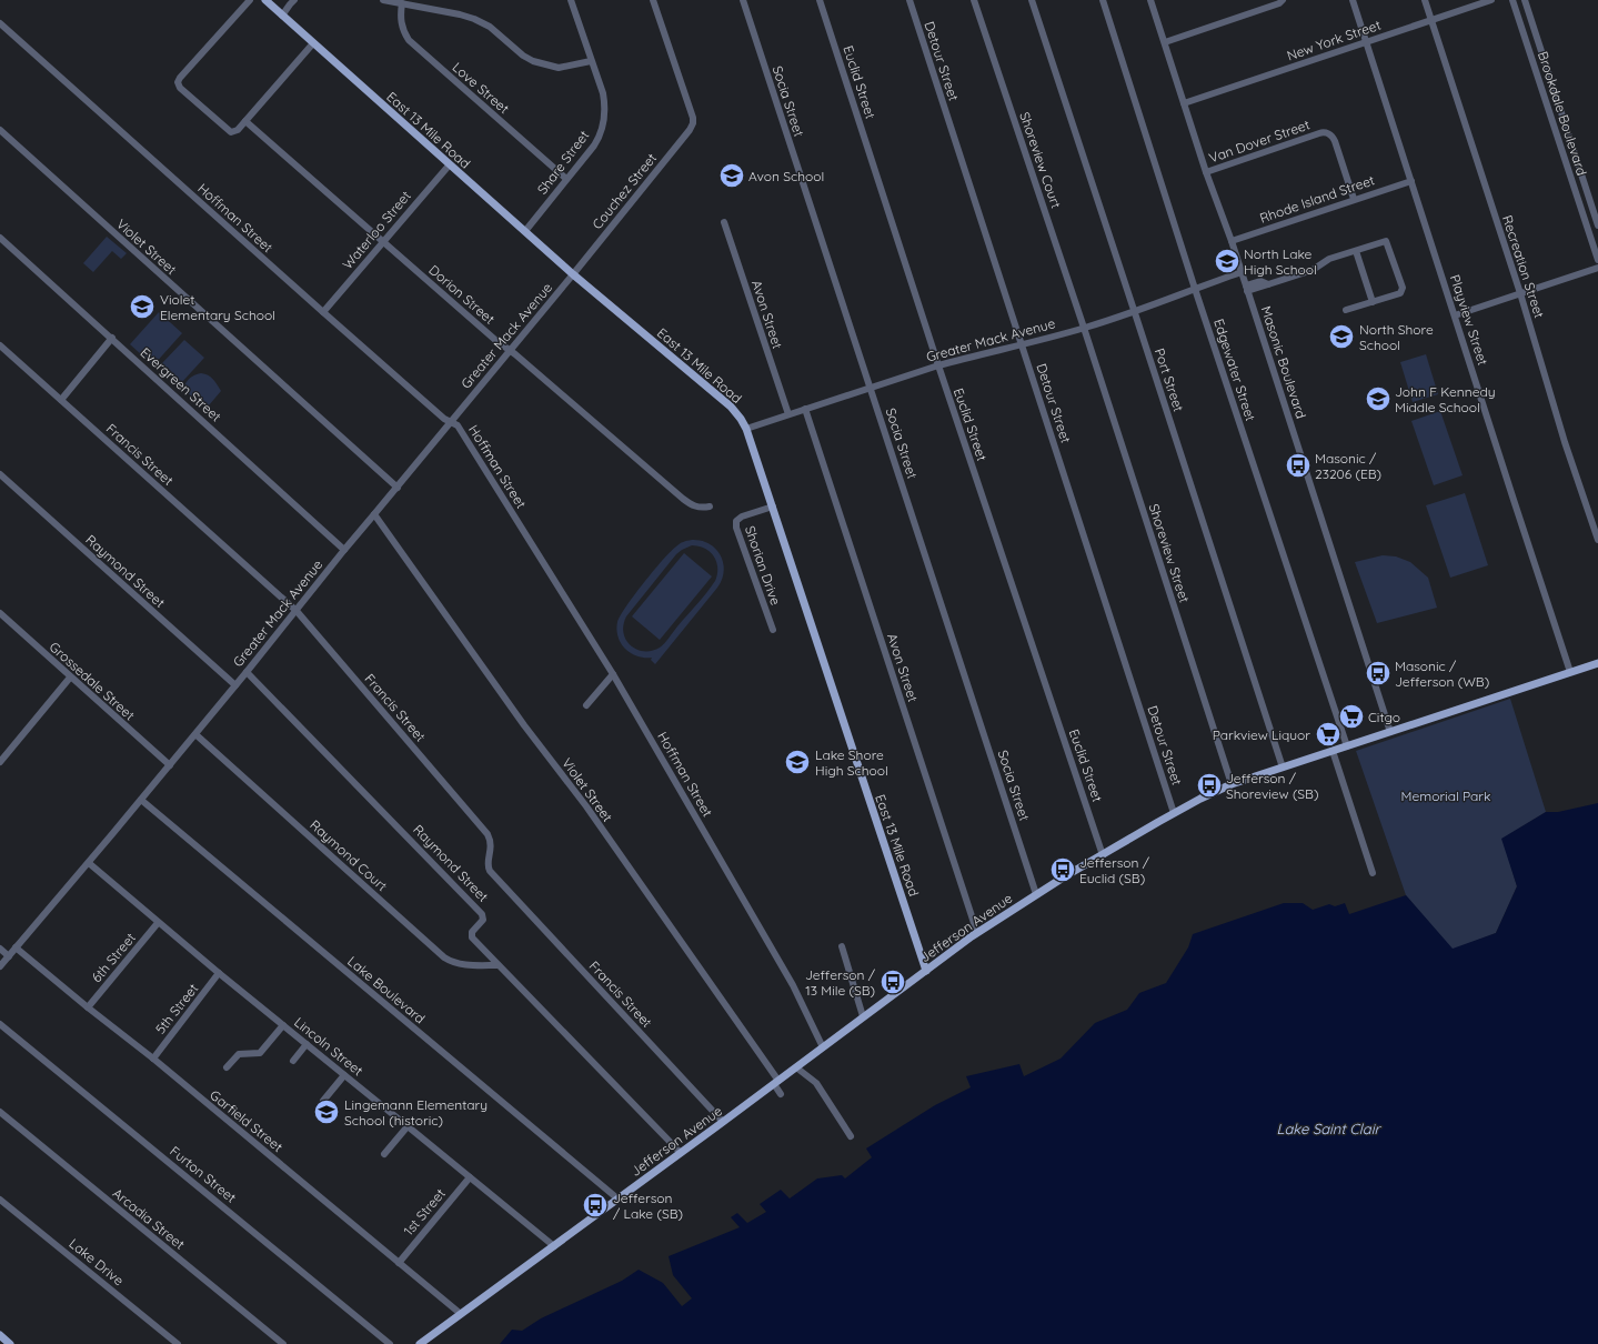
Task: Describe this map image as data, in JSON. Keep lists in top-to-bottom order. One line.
{"streets":{"main road":["East 13 Mile Road","Jefferson Avenue"],"street":["New York Street","Detour Street","Euclid Street","Love Street","Socia Street","Brookdale Boulevard","Van Dover Street","Shoreview Court","Share Street","Couchez Street","Rhode Island Street","Hoffman Street","Waterloo Street","Violet Street","Recreation Street","Dorion Street","Avon Street","Playview Street","Greater Mack Avenue","Masonic Boulevard","Edgewater Street","Port Street","Evergreen Street","Francis Street","Shoreview Street","Shorian Drive","Raymond Street","Grossedale Street","Raymond Court","6th Street","Lake Boulevard","5th Street","Lincoln Street","Garfield Street","Furton Street","1st Street","Arcadia Street","Lake Drive"]},"crossings":[["New York Street","Recreation Street"],["New York Street","Playview Street"],["New York Street","Masonic Boulevard"],["Detour Street","Greater Mack Avenue"],["Detour Street","Jefferson Avenue"],["Euclid Street","Greater Mack Avenue"],["Euclid Street","Jefferson Avenue"],["Love Street","Share Street"],["Socia Street","Greater Mack Avenue"],["Socia Street","Jefferson Avenue"],["East 13 Mile Road","Share Street"],["East 13 Mile Road","Couchez Street"],["East 13 Mile Road","Waterloo Street"],["East 13 Mile Road","Greater Mack Avenue"],["East 13 Mile Road","Shorian Drive"],["East 13 Mile Road","Jefferson Avenue"],["Van Dover Street","Rhode Island Street"],["Van Dover Street","Masonic Boulevard"],["Shoreview Court","Greater Mack Avenue"],["Shoreview Court","Shoreview Street"],["Couchez Street","Greater Mack Avenue"],["Rhode Island Street","Playview Street"],["Rhode Island Street","Masonic Boulevard"],["Hoffman Street","Waterloo Street"],["Hoffman Street","Greater Mack Avenue"],["Hoffman Street","Jefferson Avenue"],["Waterloo Street","Dorion Street"],["Violet Street","Greater Mack Avenue"],["Violet Street","Jefferson Avenue"],["Dorion Street","Greater Mack Avenue"],["Avon Street","Greater Mack Avenue"],["Avon Street","Jefferson Avenue"],["Playview Street","Jefferson Avenue"],["Greater Mack Avenue","Masonic Boulevard"],["Greater Mack Avenue","Edgewater Street"],["Greater Mack Avenue","Port Street"],["Greater Mack Avenue","Evergreen Street"],["Greater Mack Avenue","Francis Street"],["Greater Mack Avenue","Shoreview Street"],["Greater Mack Avenue","Raymond Street"],["Greater Mack Avenue","Grossedale Street"],["Greater Mack Avenue","Raymond Court"],["Greater Mack Avenue","Lake Boulevard"],["Greater Mack Avenue","Lincoln Street"],["Greater Mack Avenue","Garfield Street"],["Masonic Boulevard","Jefferson Avenue"],["Edgewater Street","Jefferson Avenue"],["Port Street","Jefferson Avenue"],["Francis Street","Jefferson Avenue"],["Shoreview Street","Jefferson Avenue"],["Raymond Street","Raymond Court"],["Raymond Street","Jefferson Avenue"],["Jefferson Avenue","Lake Boulevard"],["Jefferson Avenue","Lincoln Street"],["Jefferson Avenue","Garfield Street"],["6th Street","Lincoln Street"],["6th Street","Garfield Street"],["5th Street","Lincoln Street"],["5th Street","Garfield Street"],["Lincoln Street","1st Street"],["Garfield Street","1st Street"]],"water":["Lake Saint Clair"],"parks":["Memorial Park"],"places":{"school or university":["Avon School","North Lake High School","Violet Elementary School","North Shore School","John F Kennedy Middle School","Lake Shore High School","Lingemann Elementary School (historic)"],"bus stop":["Masonic / 23206 (EB)","Masonic / Jefferson (WB)","Jefferson / Shoreview (SB)","Jefferson / Euclid (SB)","Jefferson / 13 Mile (SB)","Jefferson / Lake (SB)"],"supermarket":["Citgo","Parkview Liquor"]}}
